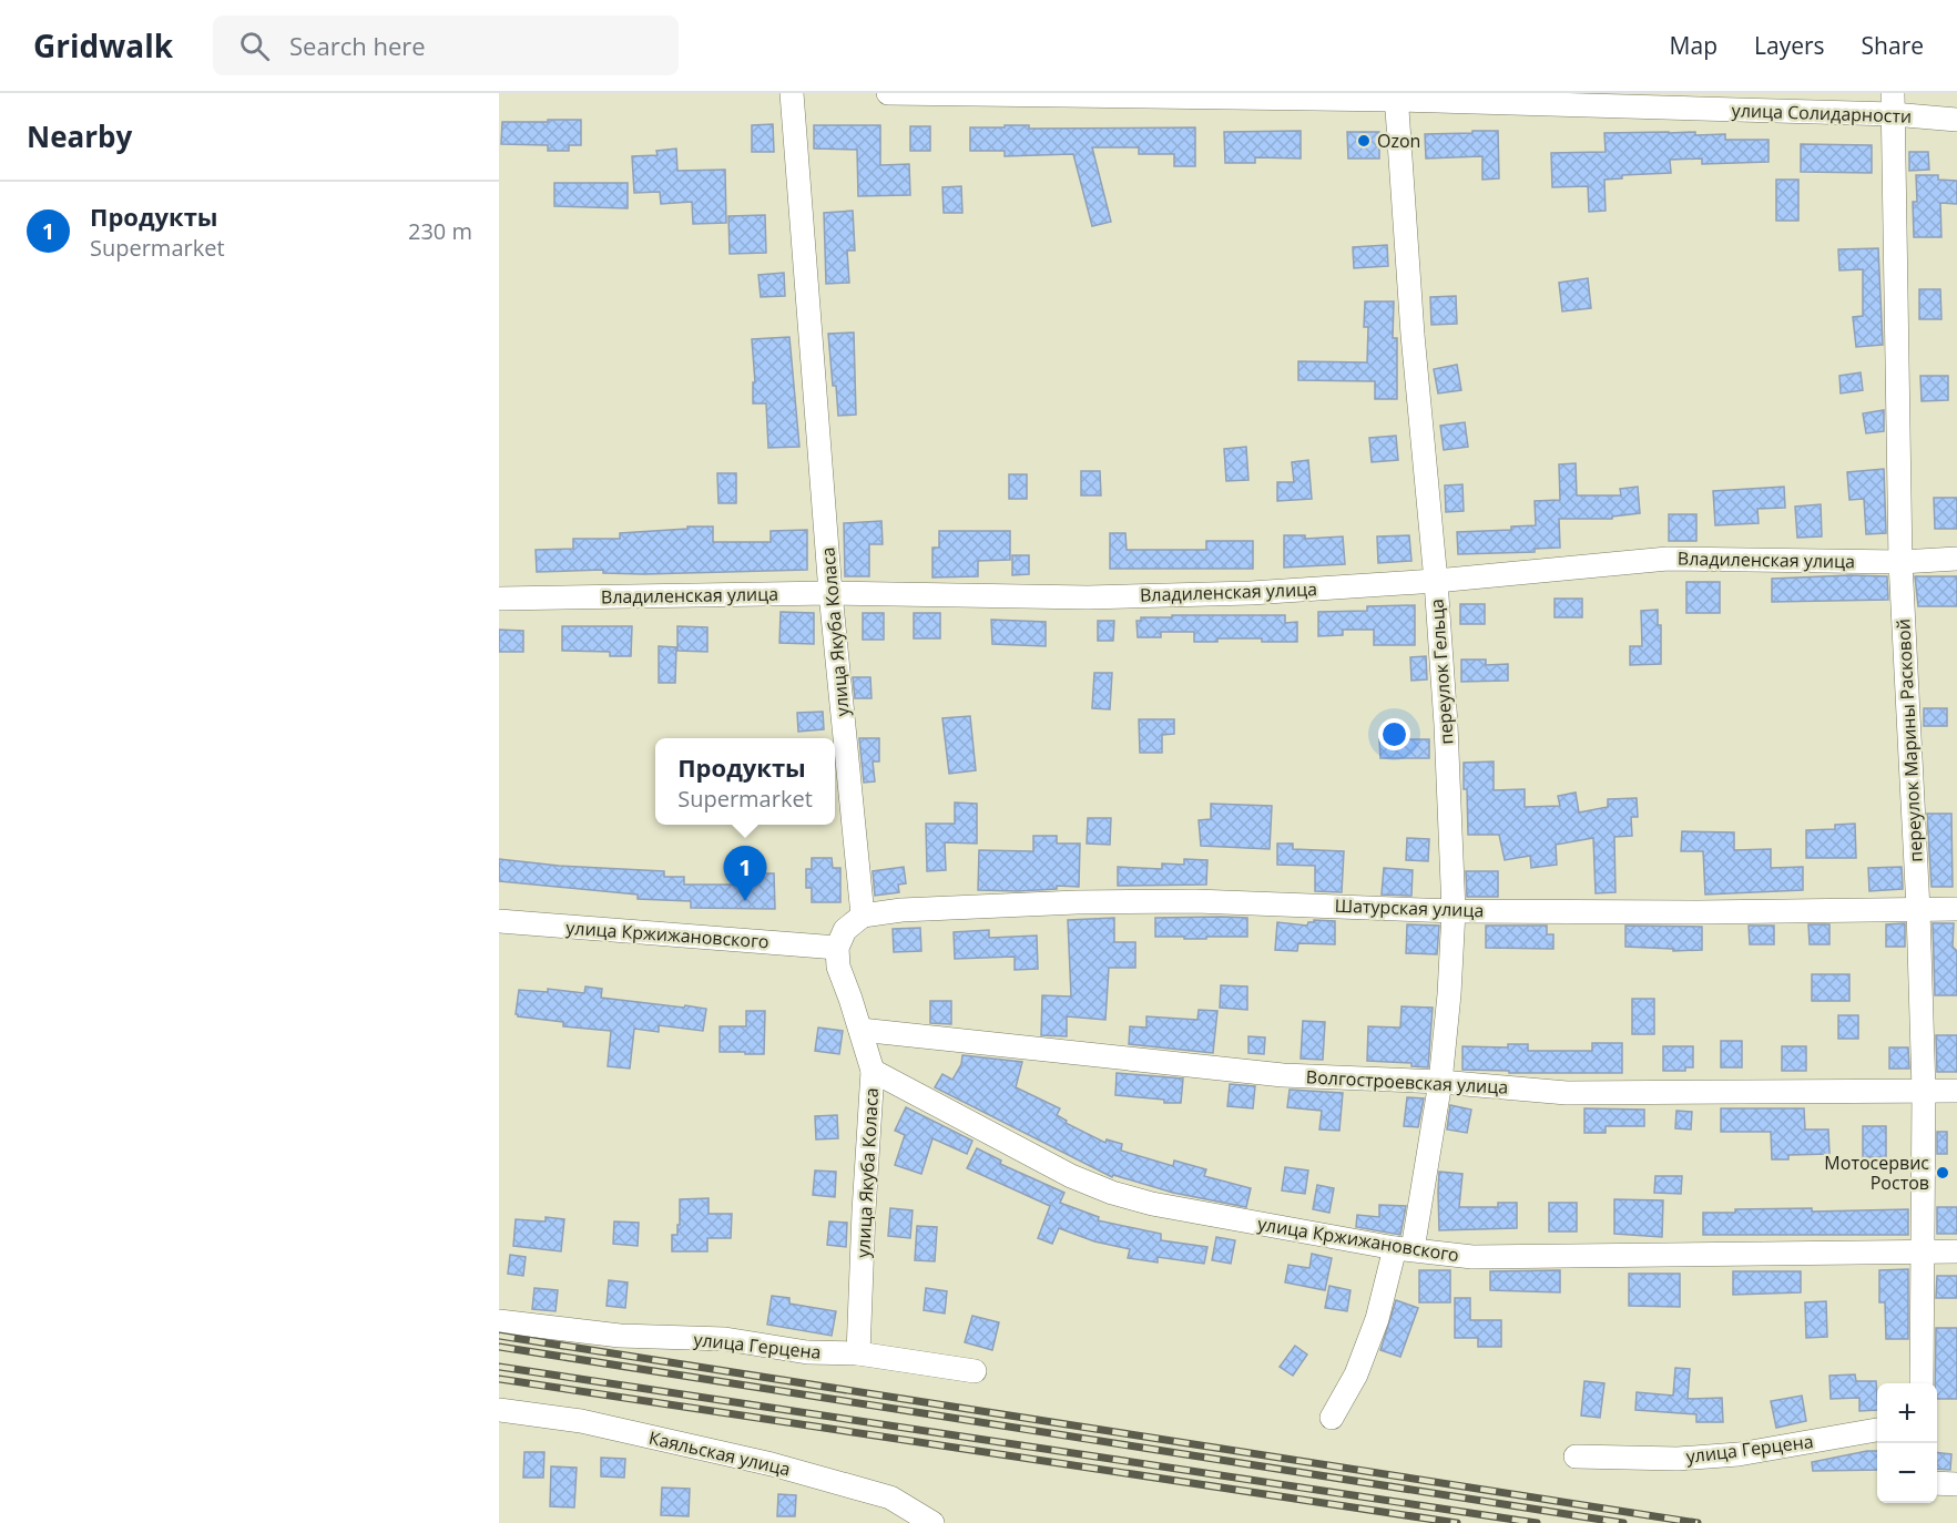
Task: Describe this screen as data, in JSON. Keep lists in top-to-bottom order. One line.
{"streets":{"street":["улица Солидарности","Владиленская улица","улица Якуба Коласа","переулок Гельца","переулок Марины Расковой","Шатурская улица","улица Кржижановского","Волгостроевская улица","улица Герцена","Каяльская улица"]},"crossings":[["улица Солидарности","переулок Гельца"],["улица Солидарности","переулок Марины Расковой"],["Владиленская улица","улица Якуба Коласа"],["Владиленская улица","переулок Гельца"],["Владиленская улица","переулок Марины Расковой"],["улица Якуба Коласа","Шатурская улица"],["улица Якуба Коласа","улица Кржижановского"],["улица Якуба Коласа","Волгостроевская улица"],["улица Якуба Коласа","улица Герцена"],["переулок Гельца","Шатурская улица"],["переулок Гельца","улица Кржижановского"],["переулок Гельца","Волгостроевская улица"],["переулок Марины Расковой","Шатурская улица"],["переулок Марины Расковой","улица Кржижановского"],["переулок Марины Расковой","Волгостроевская улица"]],"places":["Ozon","Мотосервис Ростов"],"page":{"header":"Gridwalk","search":"Search here","nav":["Map","Layers","Share"],"heading":"Nearby","list":[{"mark":"1","name":"Продукты","note":"Supermarket","value":"230 m"}],"popup":["Продукты","Supermarket"],"pins":"1","map_buttons":["+","−"]}}
